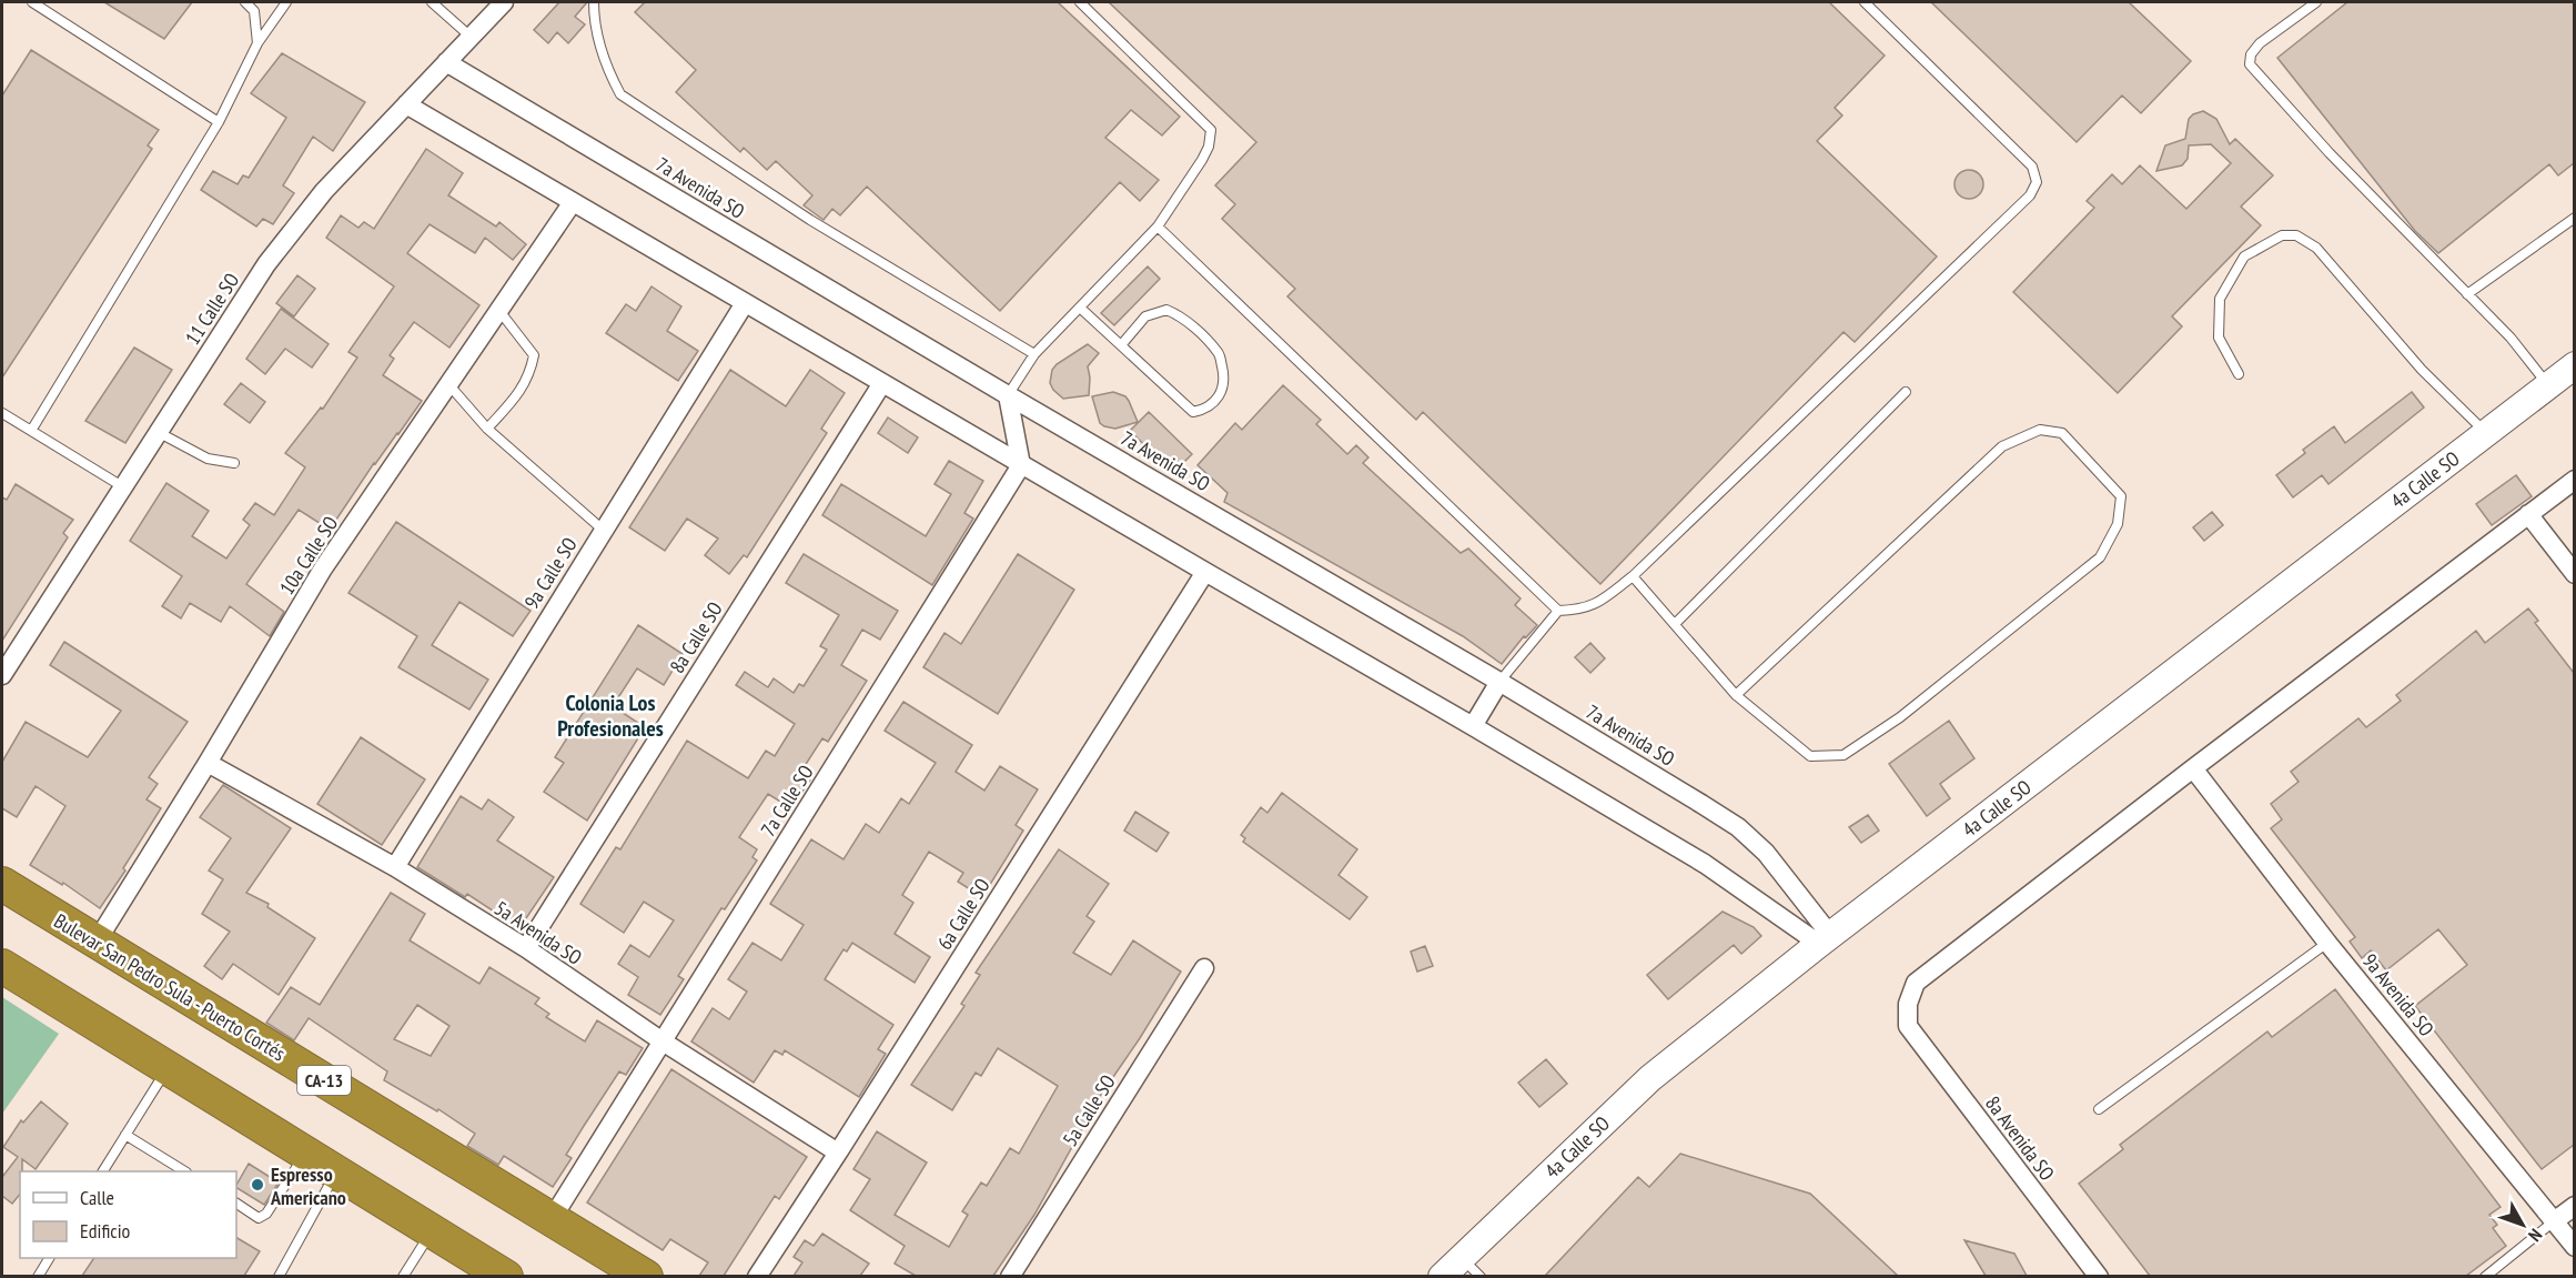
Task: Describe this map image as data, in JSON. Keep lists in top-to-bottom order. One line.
{"streets":{"highway":["Bulevar San Pedro Sula - Puerto Cortés","CA-13"],"street":["7a Avenida SO","11 Calle SO","4a Calle SO","10a Calle SO","9a Calle SO","8a Calle SO","7a Calle SO","6a Calle SO","5a Avenida SO","9a Avenida SO","5a Calle SO","8a Avenida SO"]},"crossings":[["7a Avenida SO","11 Calle SO"],["7a Avenida SO","4a Calle SO"],["10a Calle SO","5a Avenida SO"],["10a Calle SO","Bulevar San Pedro Sula - Puerto Cortés"],["9a Calle SO","5a Avenida SO"],["8a Calle SO","5a Avenida SO"],["7a Calle SO","5a Avenida SO"],["7a Calle SO","Bulevar San Pedro Sula - Puerto Cortés"],["6a Calle SO","5a Avenida SO"],["9a Avenida SO","8a Avenida SO"]],"districts":["Colonia Los Profesionales"],"places":["Espresso Americano"],"legend":["Calle","Edificio"],"north":"bottom right"}
